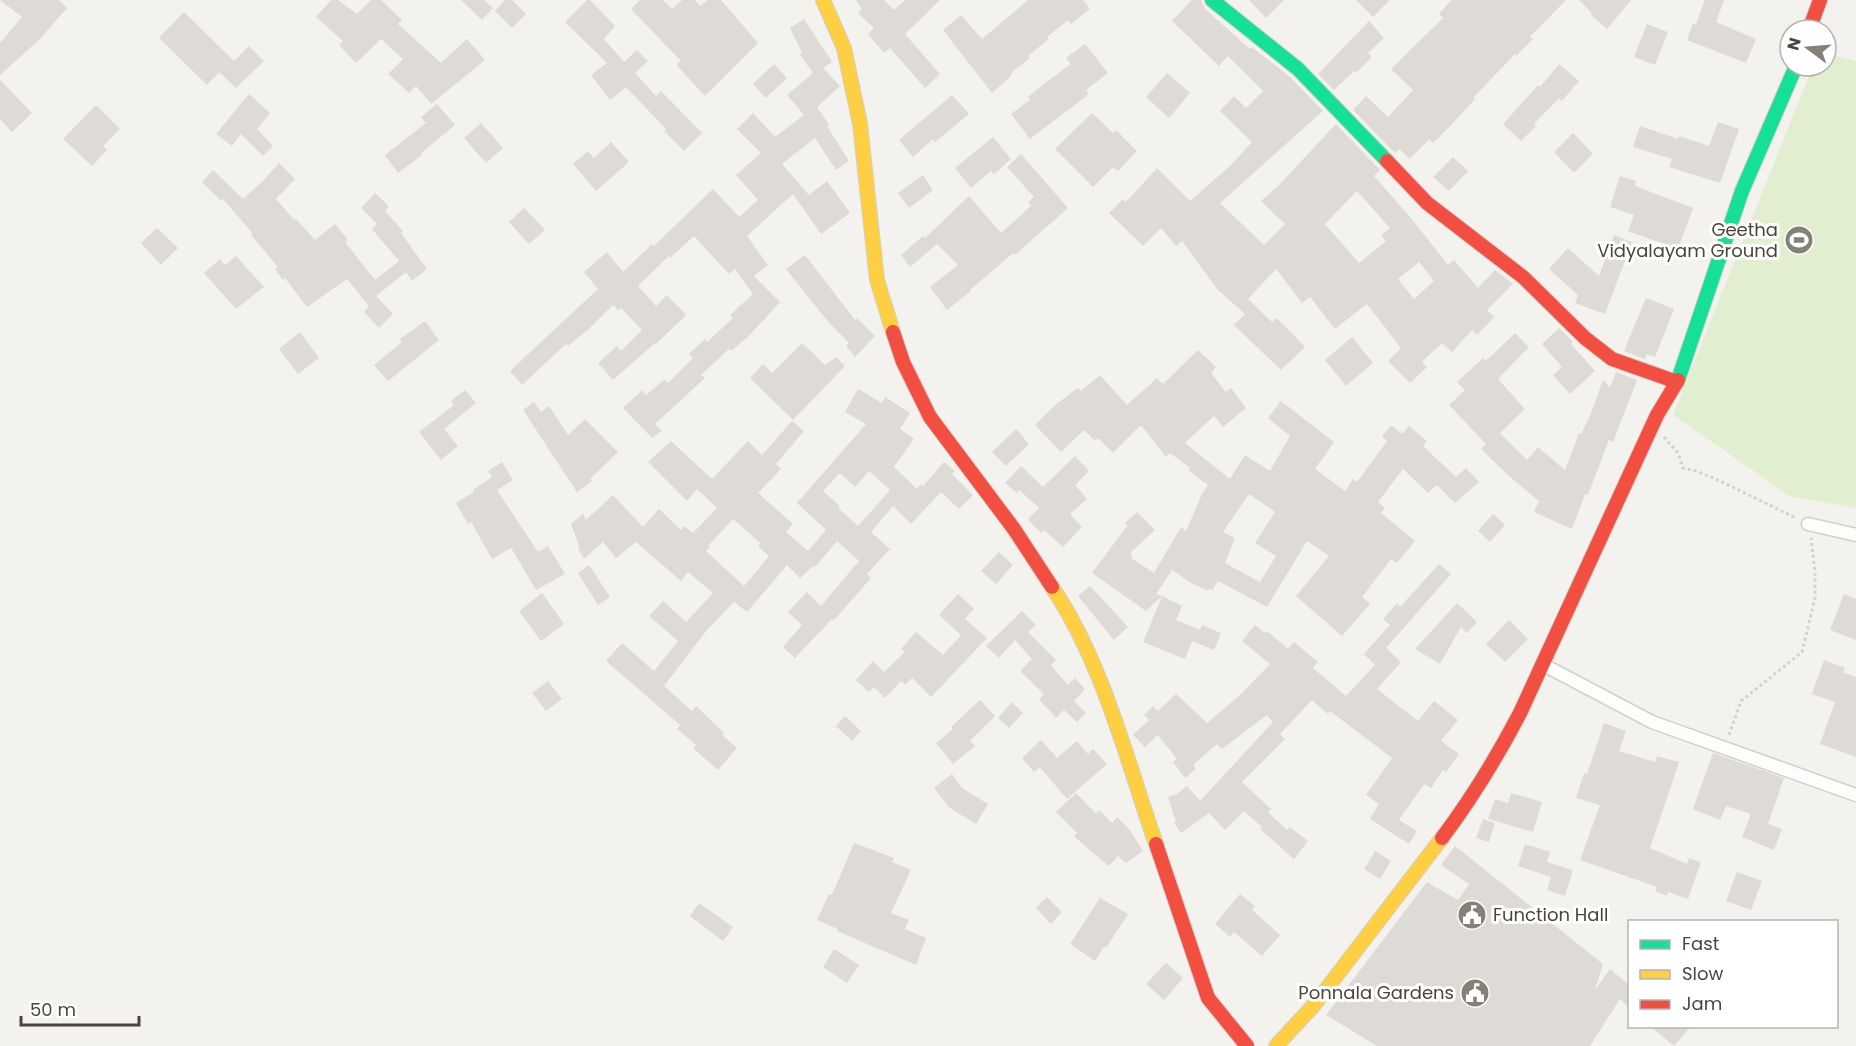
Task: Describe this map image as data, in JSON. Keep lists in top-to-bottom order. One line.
{"places":{"sports":["Geetha Vidyalayam Ground"],"public building":["Function Hall","Ponnala Gardens"]},"legend":["Fast","Slow","Jam"],"scale_bar":"50 m","north":"left"}
